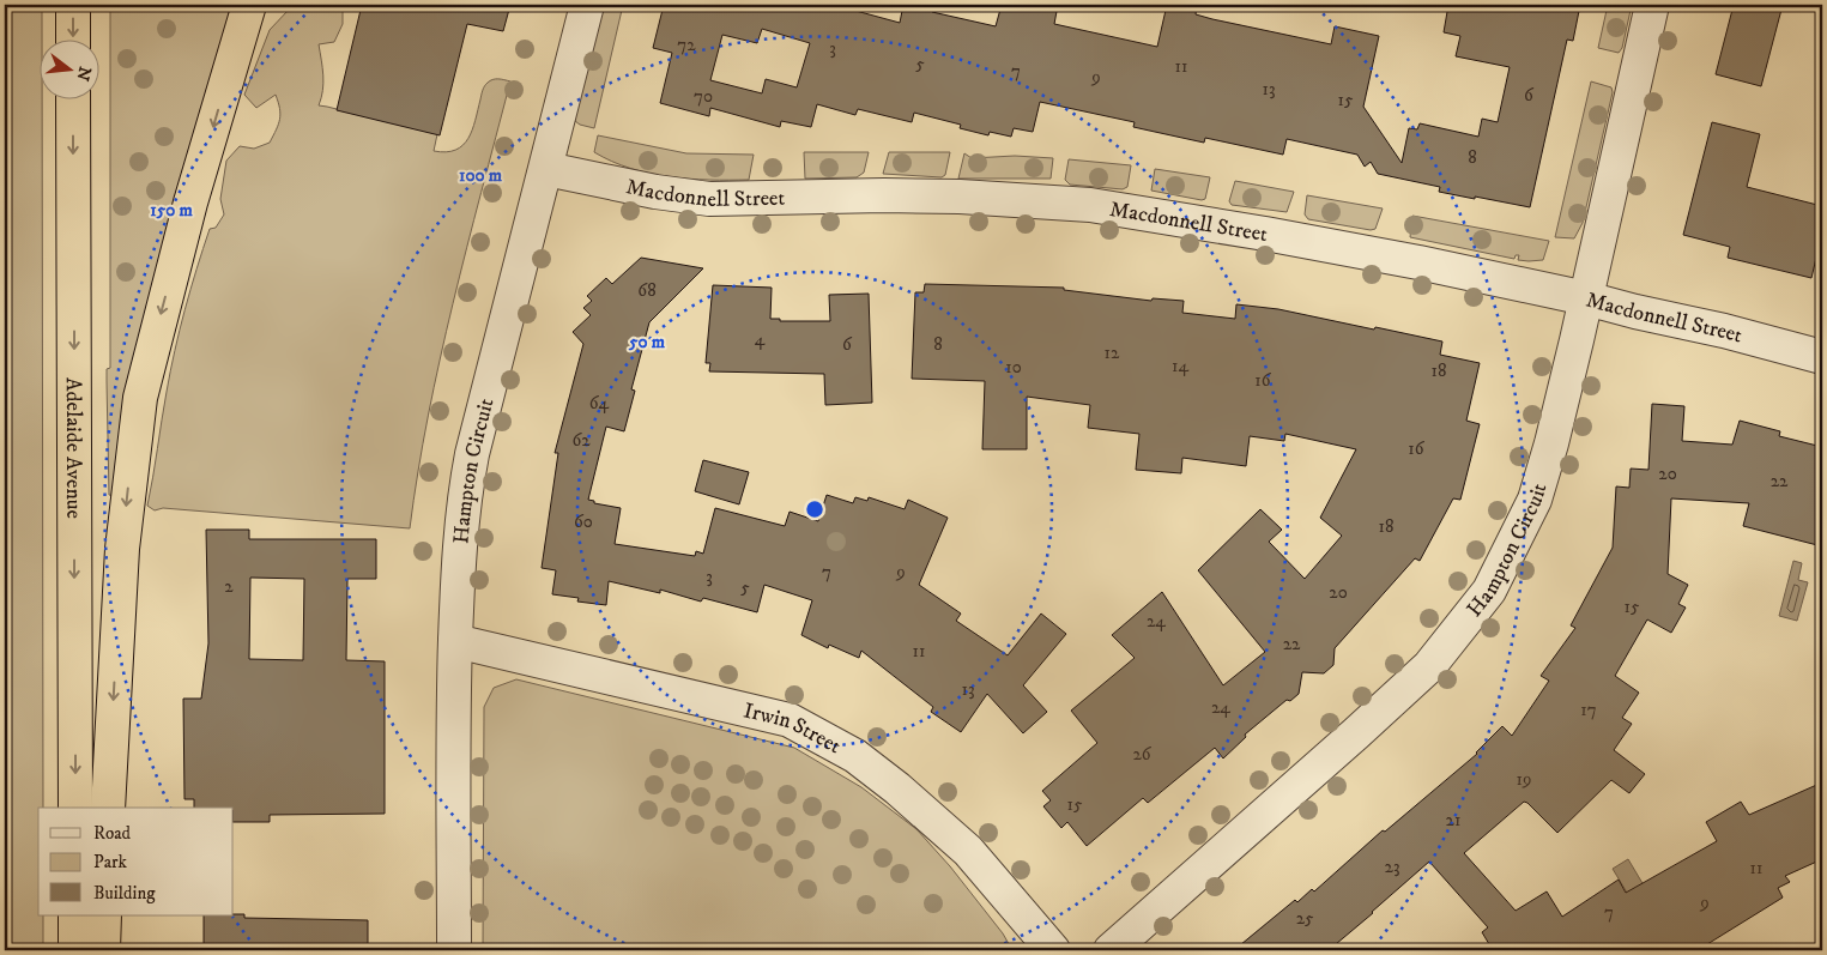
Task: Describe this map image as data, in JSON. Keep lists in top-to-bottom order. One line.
{"streets":{"highway":["Adelaide Avenue"],"street":["Macdonnell Street","Hampton Circuit","Irwin Street"]},"crossings":[["Macdonnell Street","Hampton Circuit"],["Hampton Circuit","Irwin Street"]],"house_numbers":["72","3","5","11","7","9","13","6","70","15","8","68","4","6","8","12","14","10","18","16","64","62","16","20","22","60","18","7","9","3","2","5","20","15","24","22","11","13","24","17","26","19","15","21","23","11","9","7","25"],"legend":["Road","Park","Building"],"north":"right","rings":["100 m","150 m","50 m"]}
